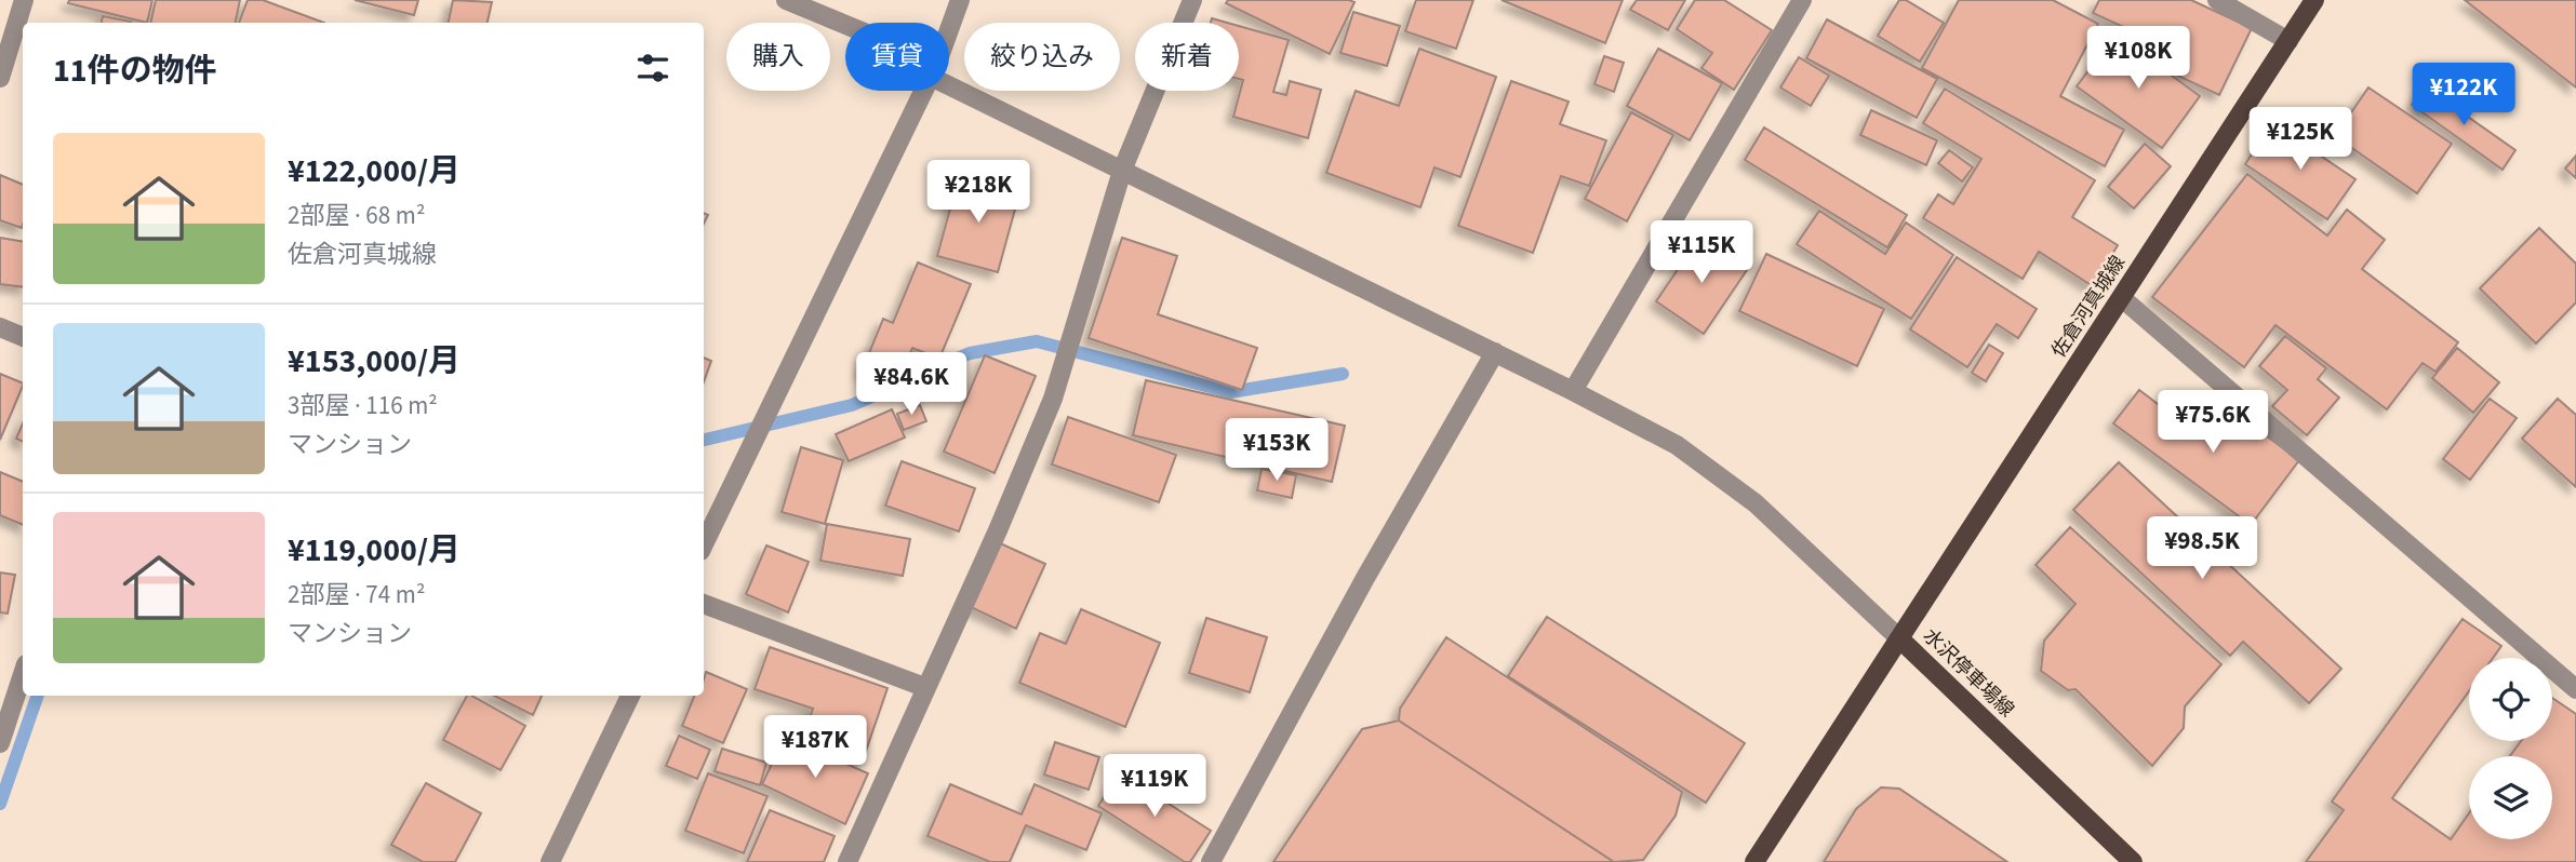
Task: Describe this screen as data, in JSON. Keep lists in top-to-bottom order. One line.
{"streets":{"main road":["佐倉河真城線","水沢停車場線"]},"crossings":[["佐倉河真城線","水沢停車場線"]],"page":{"chip":["購入","賃貸","絞り込み","新着"],"heading":"11件の物件","price":["¥108K","¥122K","¥125K","¥218K","¥115K","¥84.6K","¥75.6K","¥153K","¥98.5K","¥187K","¥119K"],"list":[{"name":"¥122,000/月","note":"2部屋 · 68 m² · 佐倉河真城線"},{"name":"¥153,000/月","note":"3部屋 · 116 m² · マンション"},{"name":"¥119,000/月","note":"2部屋 · 74 m² · マンション"}]}}
